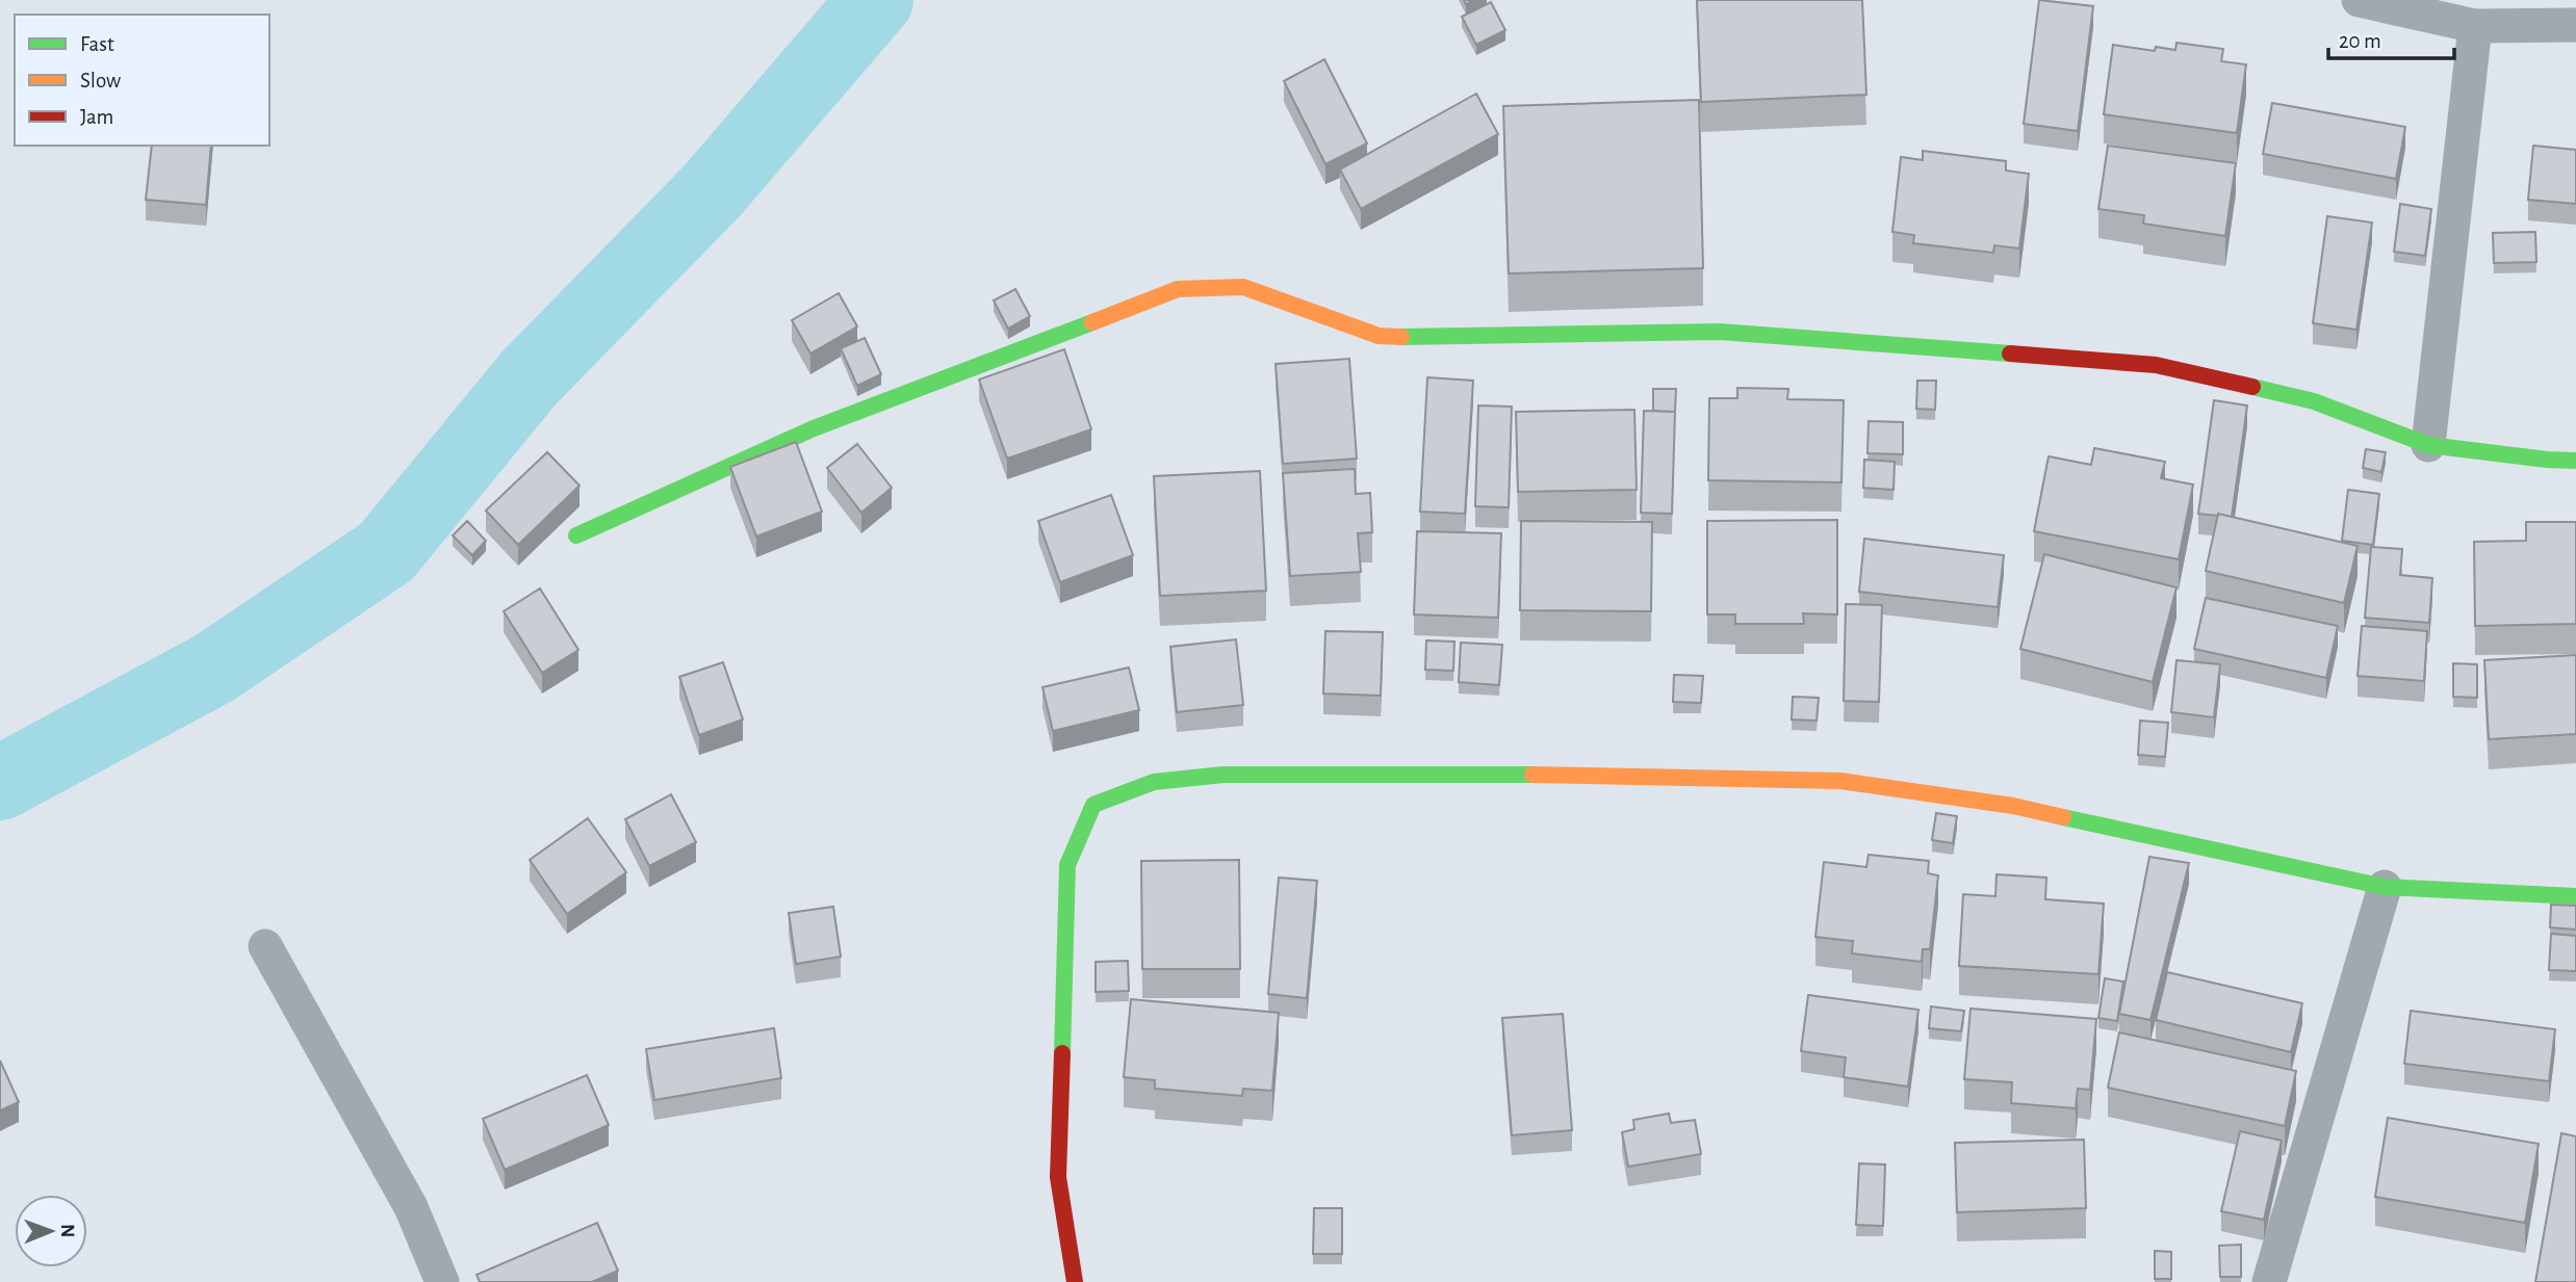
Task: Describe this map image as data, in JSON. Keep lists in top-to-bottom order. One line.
{"legend":["Fast","Slow","Jam"],"scale_bar":"20 m","north":"right"}
